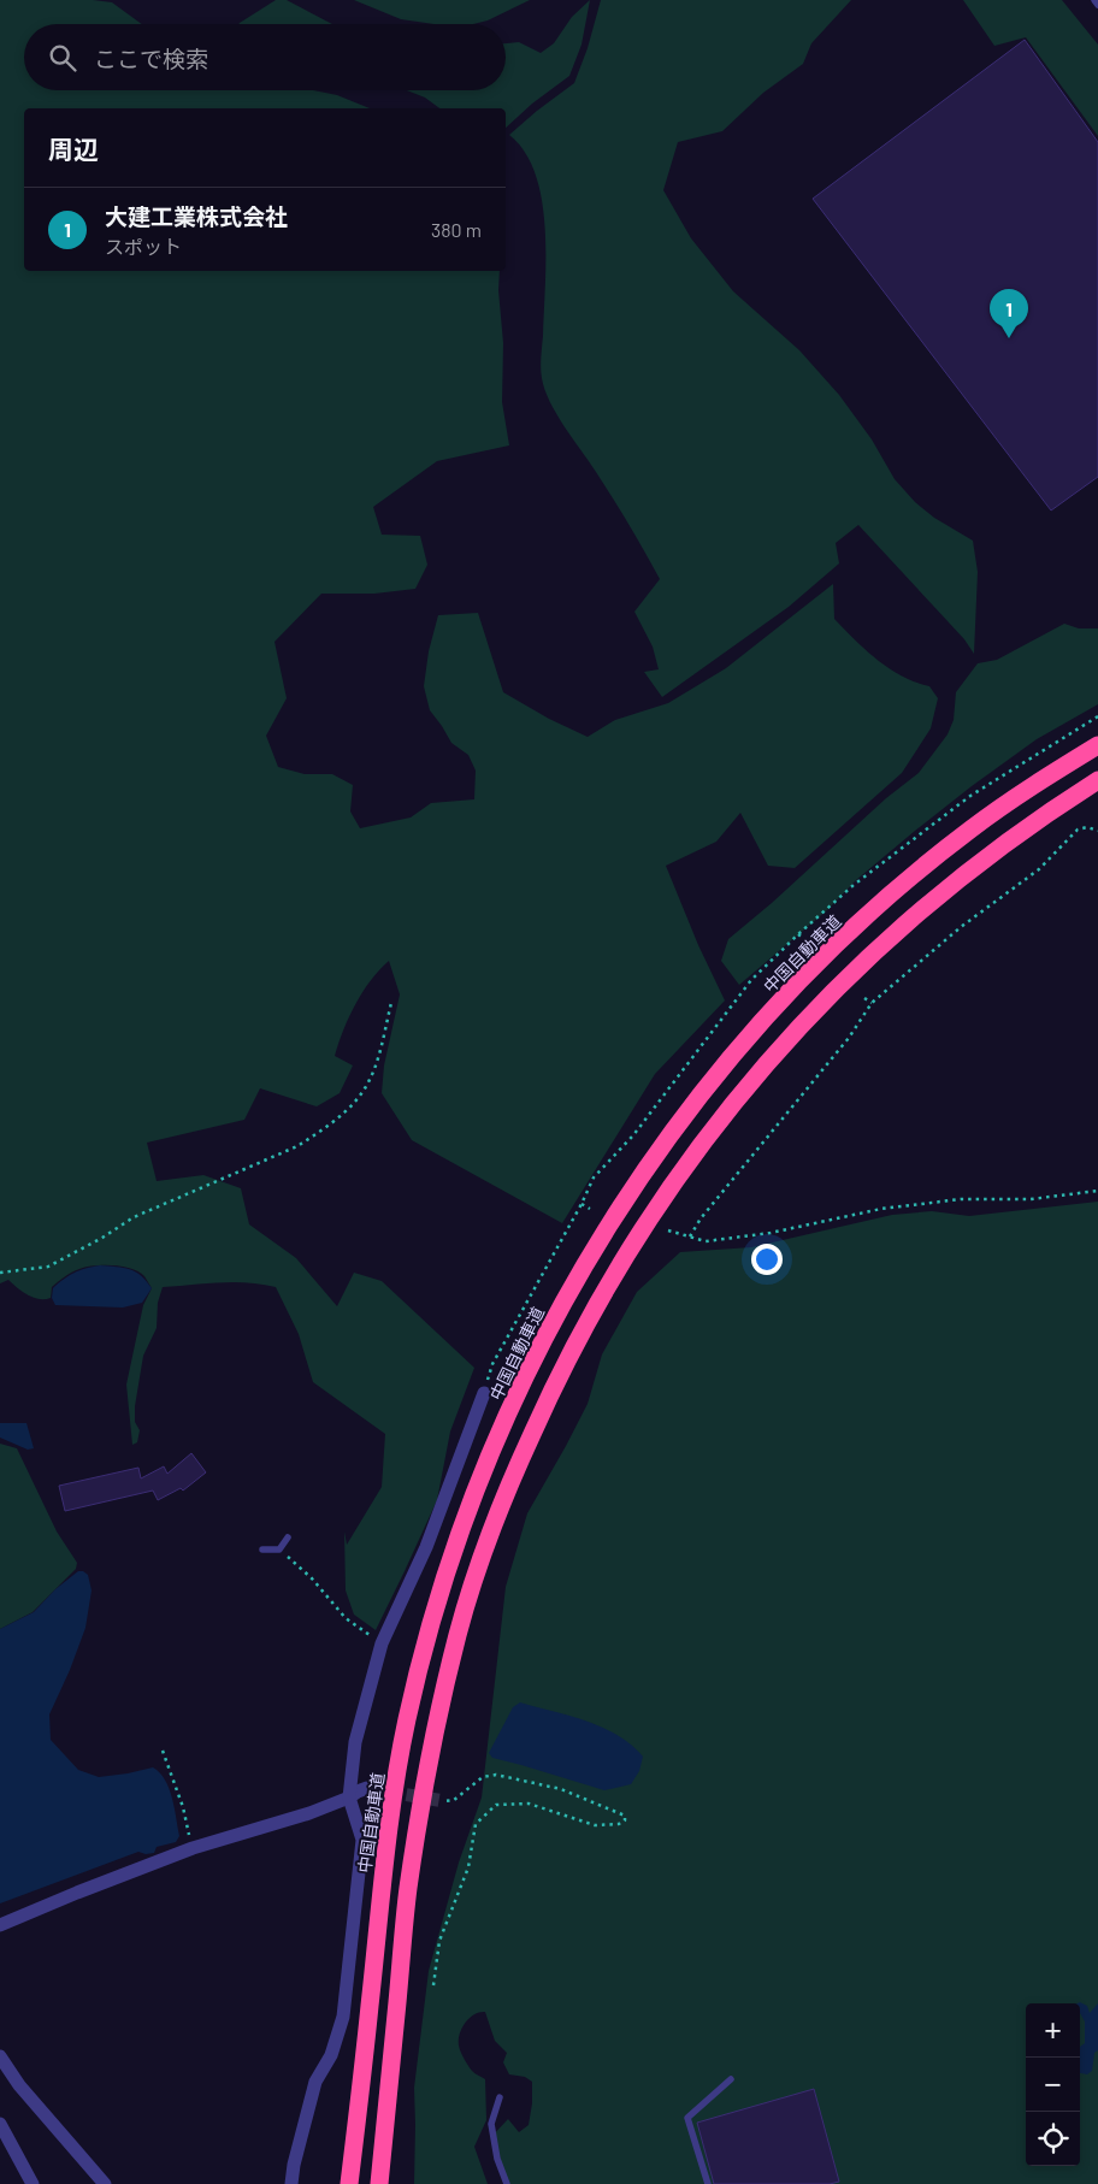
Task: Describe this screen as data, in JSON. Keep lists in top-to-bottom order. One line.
{"streets":{"highway":["中国自動車道"]},"page":{"search":"ここで検索","heading":"周辺","list":[{"mark":"1","name":"大建工業株式会社","note":"スポット","value":"380 m"}],"pins":"1","map_buttons":["+","−"]}}
